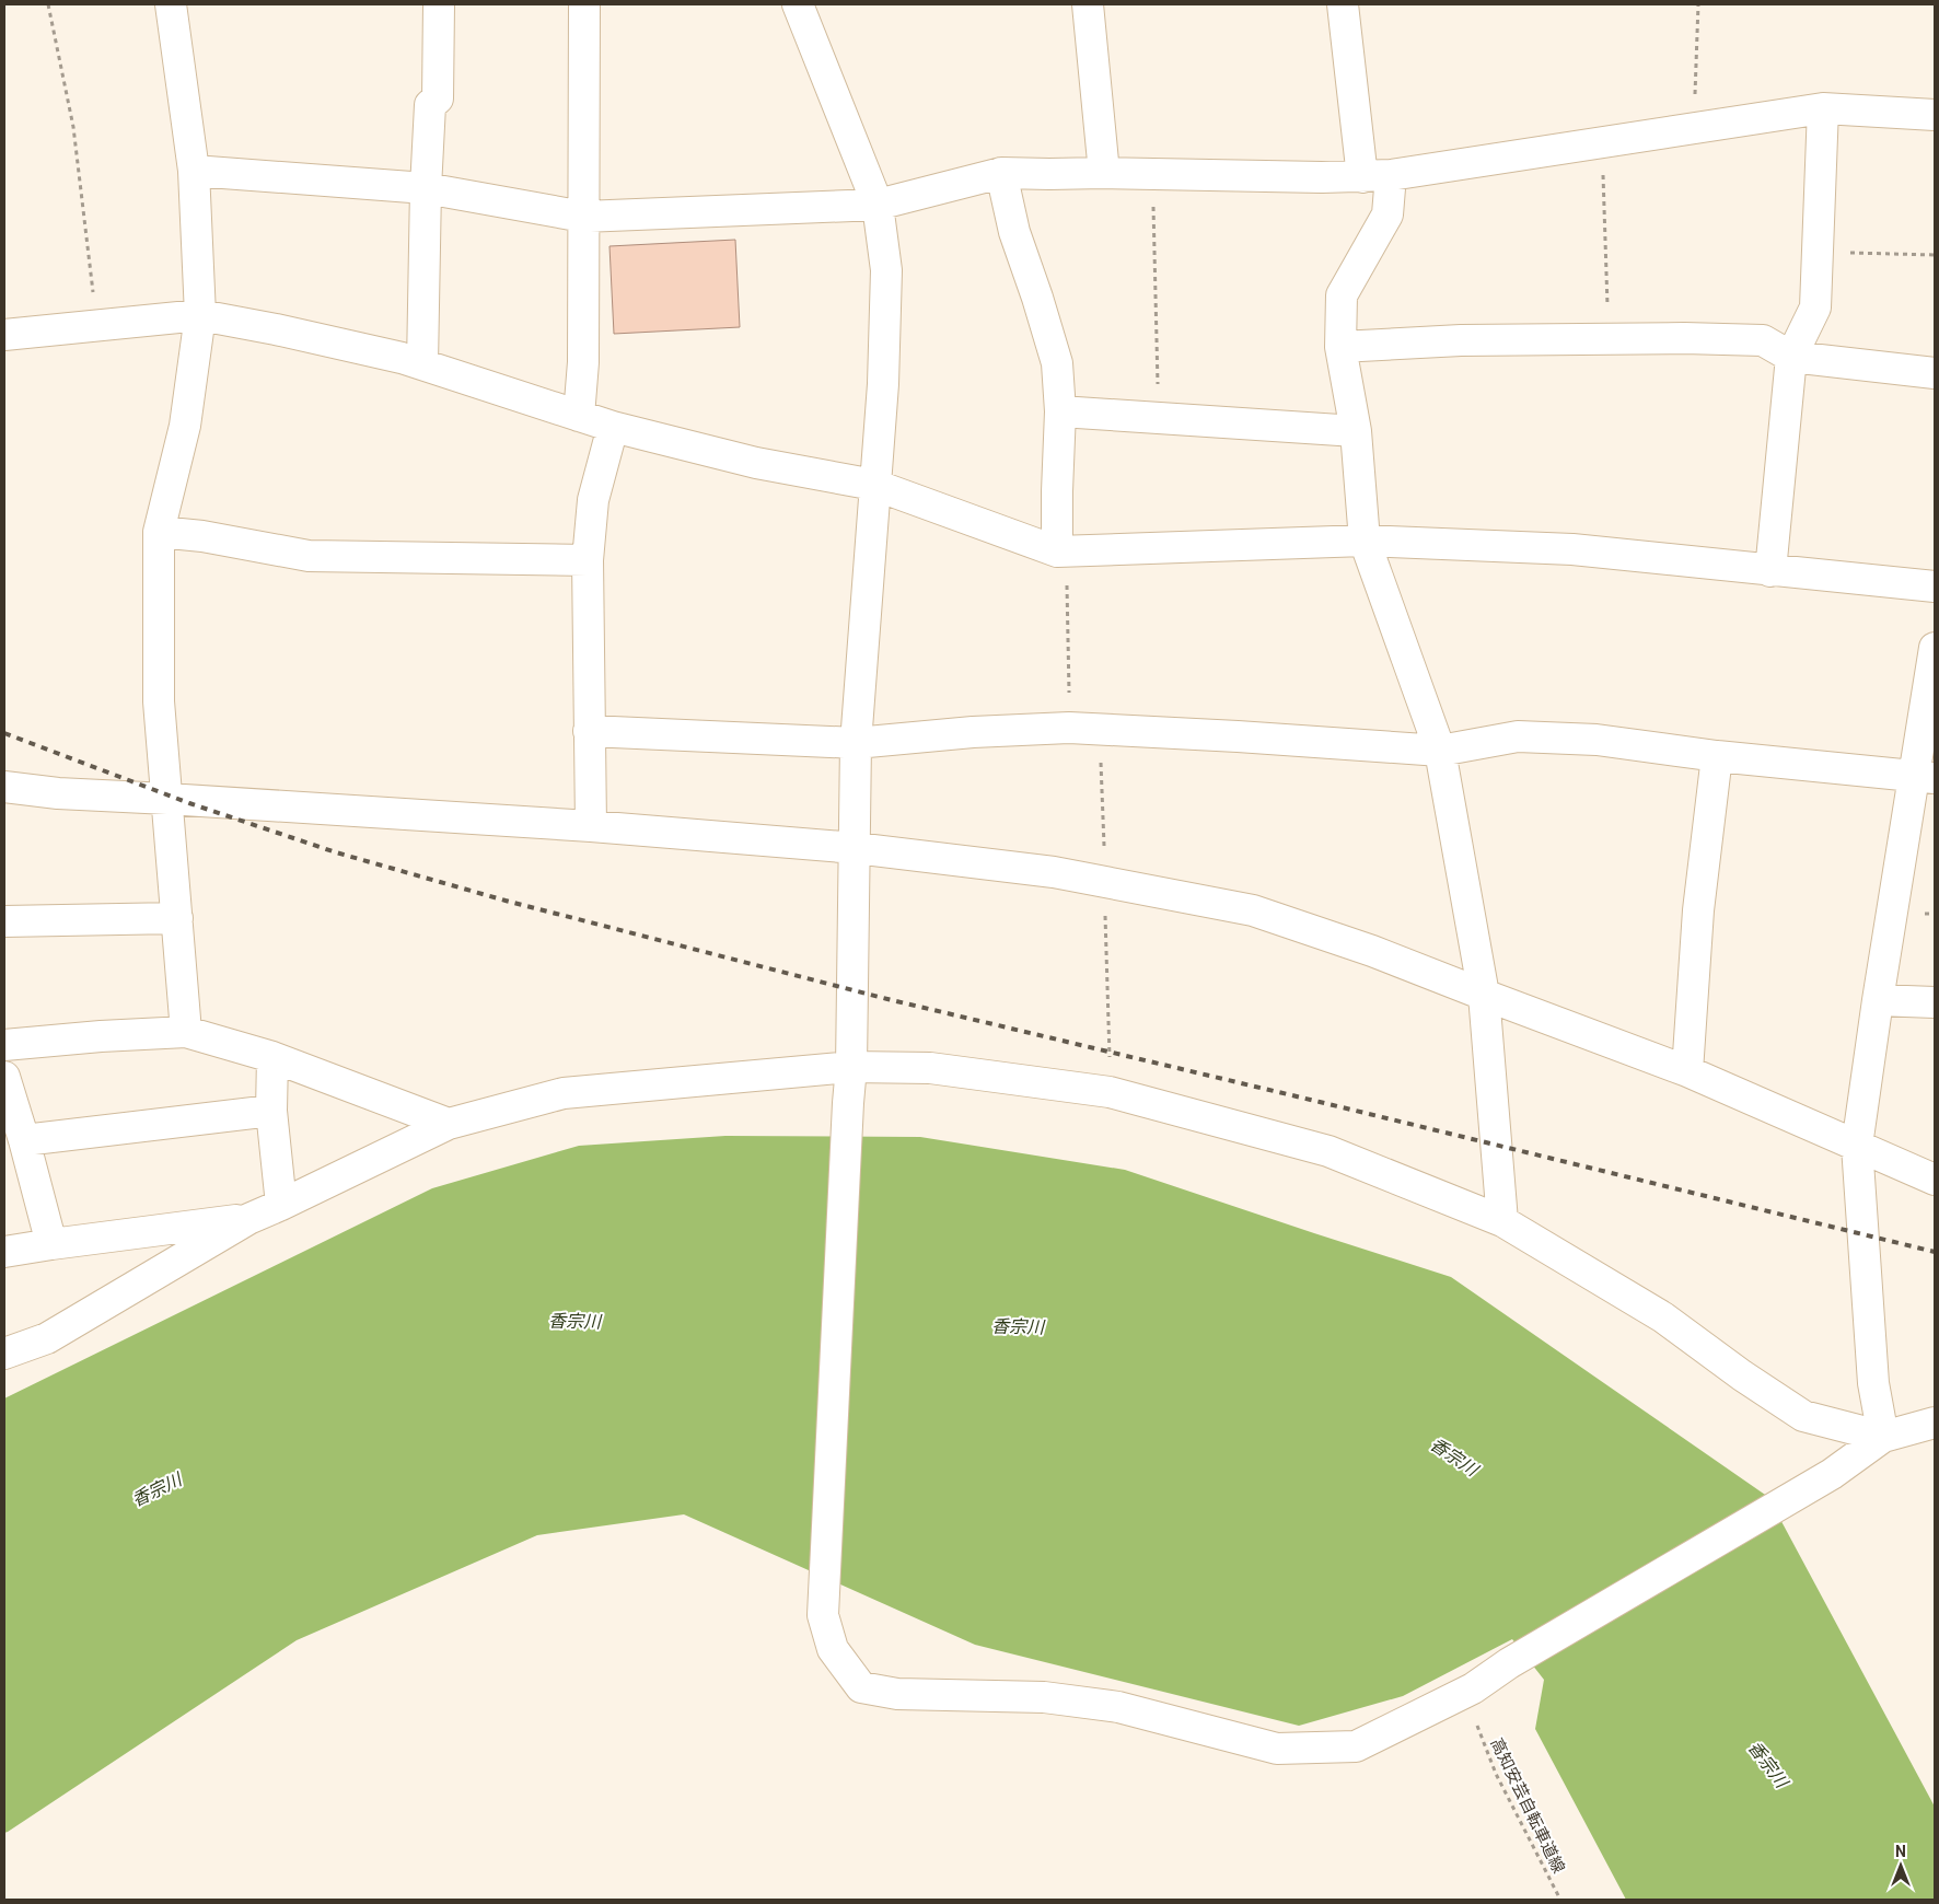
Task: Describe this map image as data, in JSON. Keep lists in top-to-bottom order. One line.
{"streets":{"path":["高知安芸自転車道線"]},"water":["香宗川"],"north":"top"}
